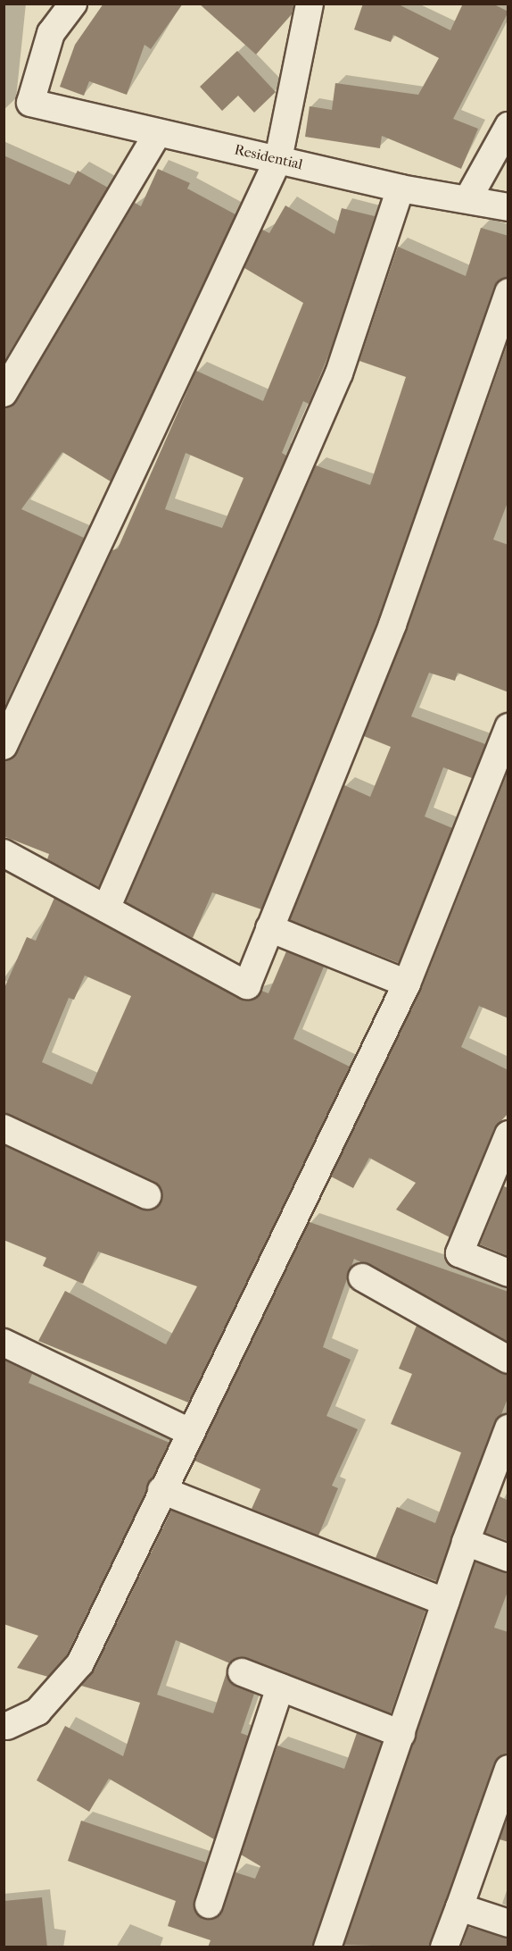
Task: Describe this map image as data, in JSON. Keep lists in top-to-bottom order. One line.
{"streets":{"street":["Residential"]}}
